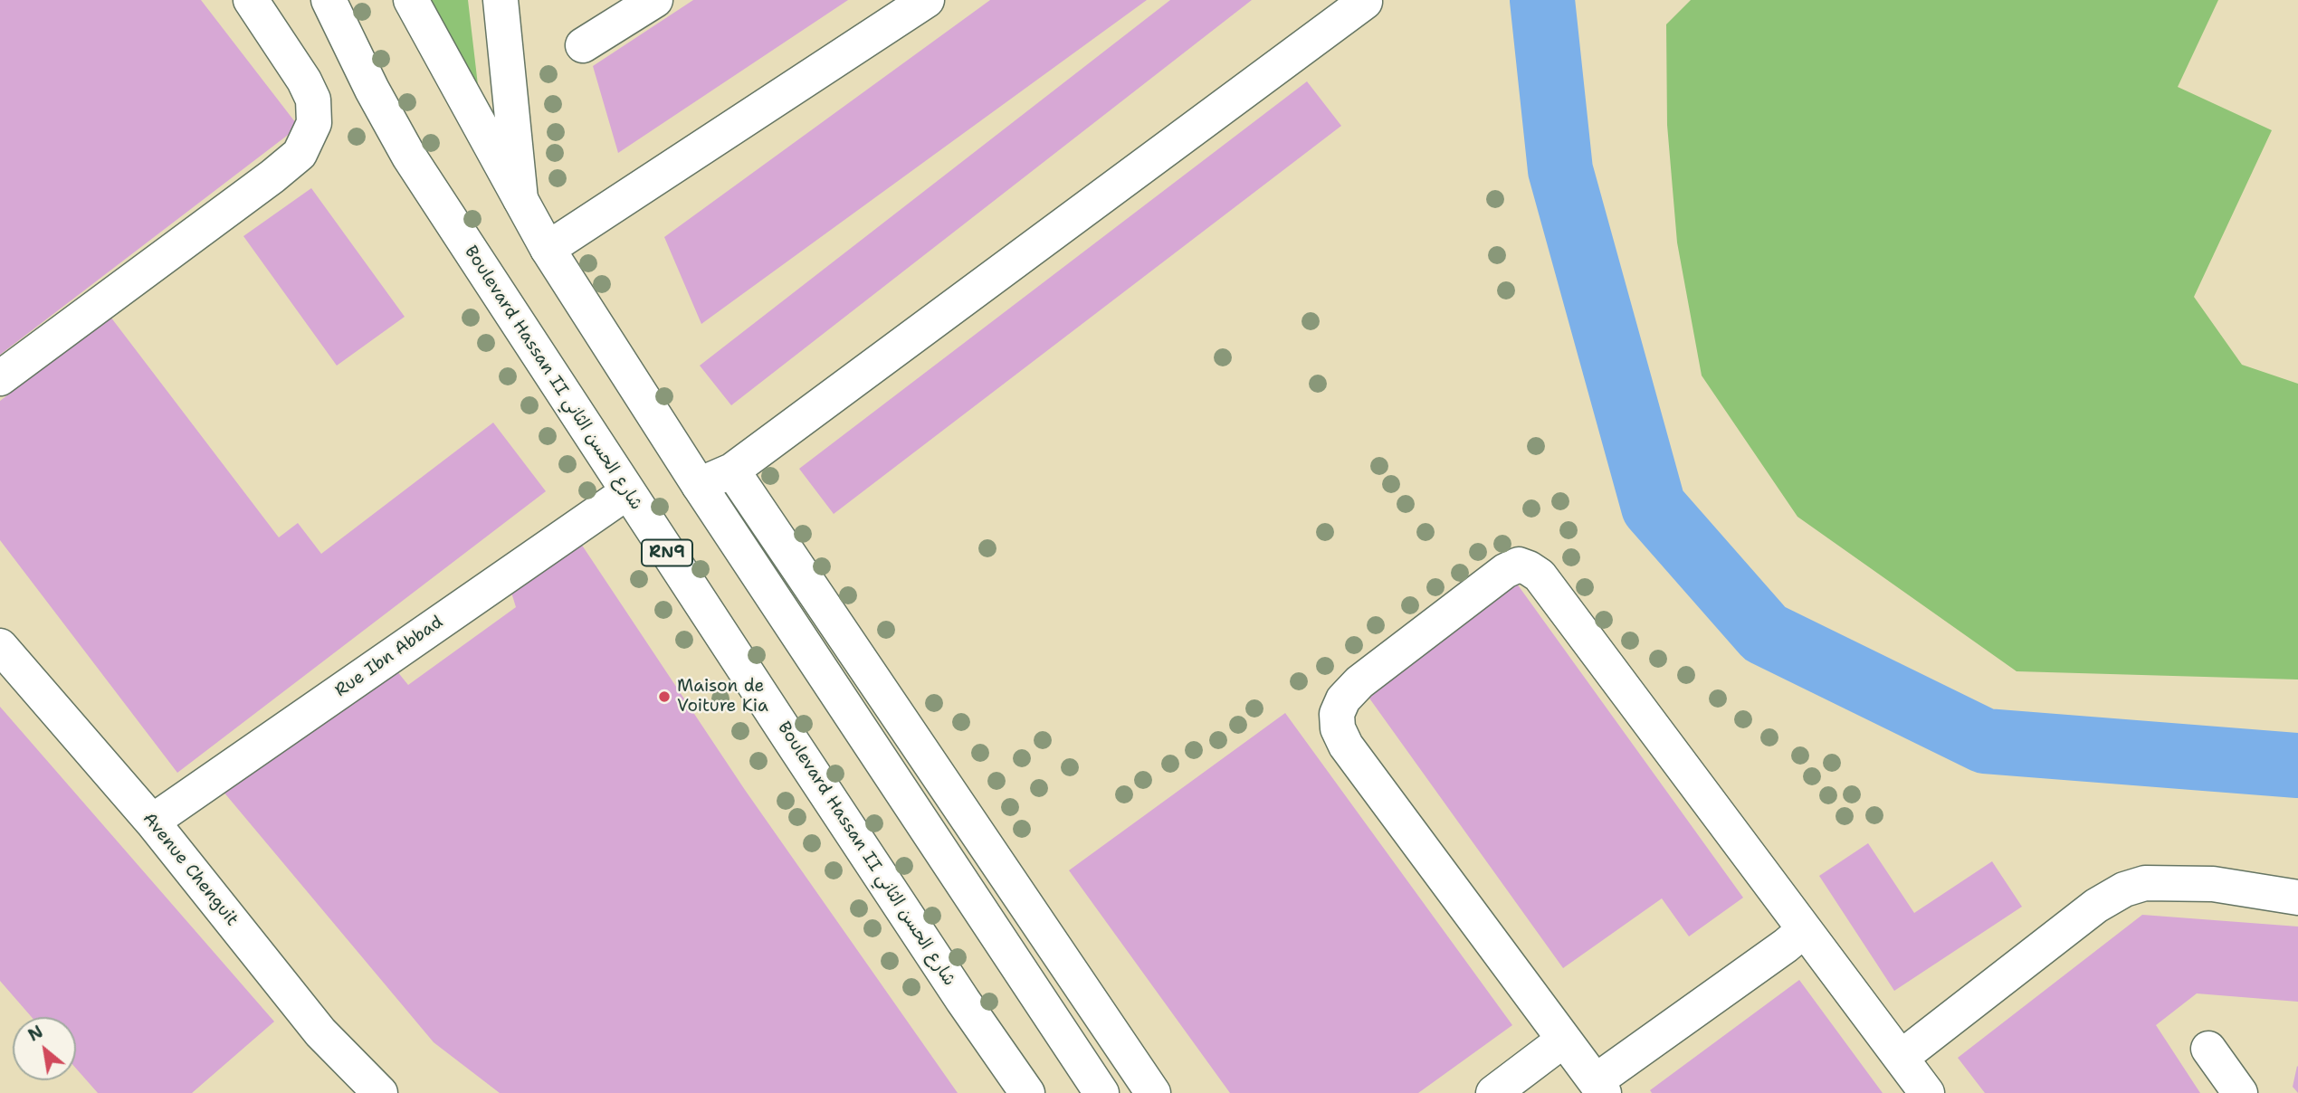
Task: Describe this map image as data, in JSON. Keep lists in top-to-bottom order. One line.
{"streets":{"street":["Boulevard Hassan II شارع الحسن الثاني","RN9","Rue Ibn Abbad","Avenue Chenguit"]},"crossings":[["Boulevard Hassan II شارع الحسن الثاني","Rue Ibn Abbad"],["Rue Ibn Abbad","Avenue Chenguit"]],"places":["Maison de Voiture Kia"],"north":"top left"}
